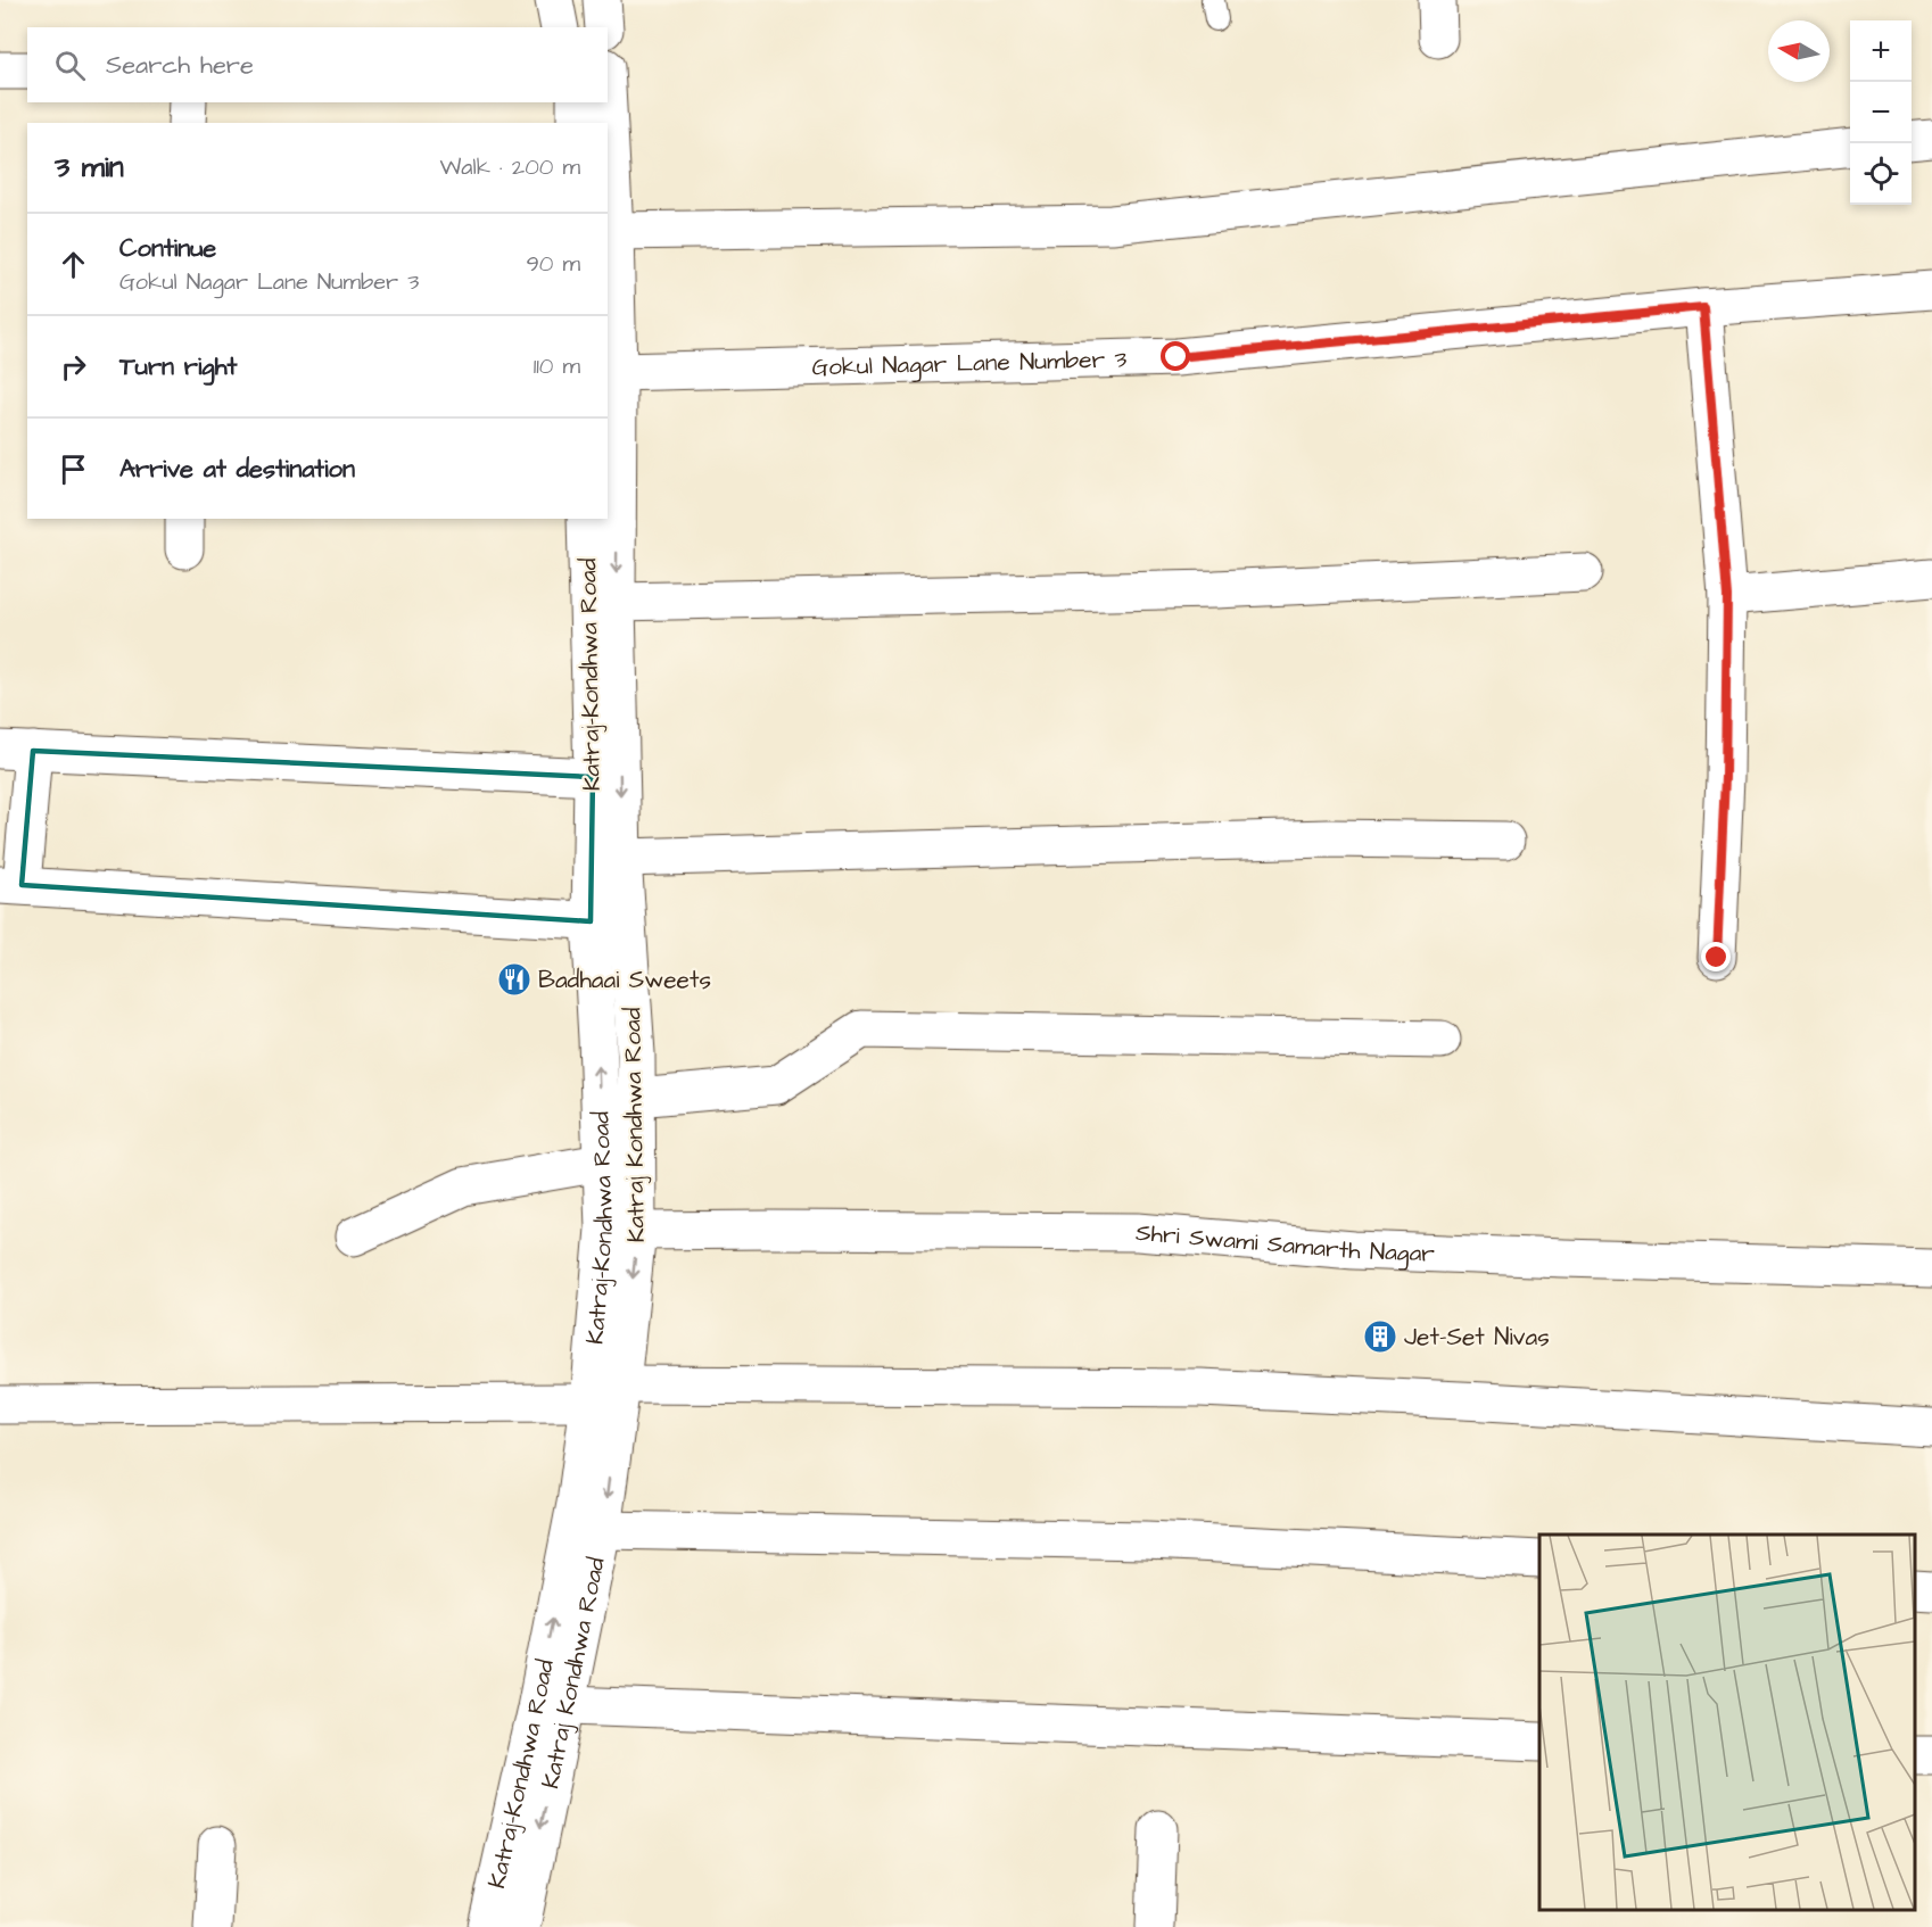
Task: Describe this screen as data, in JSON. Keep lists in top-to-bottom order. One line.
{"streets":{"main road":["Gokul Nagar Lane Number 3","Katraj-Kondhwa Road","Katraj Kondhwa Road","Shri Swami Samarth Nagar"]},"crossings":[["Gokul Nagar Lane Number 3","Katraj Kondhwa Road"],["Katraj-Kondhwa Road","Katraj Kondhwa Road"],["Katraj Kondhwa Road","Shri Swami Samarth Nagar"]],"one_way":["Katraj-Kondhwa Road","Katraj Kondhwa Road"],"places":{"restaurant":["Badhaai Sweets"],"building":["Jet-Set Nivas"]},"north":"left","page":{"map_buttons":["+","−"],"search":"Search here","heading":["3 min","Walk · 200 m"],"list":[["Continue","Gokul Nagar Lane Number 3","90 m"],["Turn right","110 m"],"Arrive at destination"]}}
